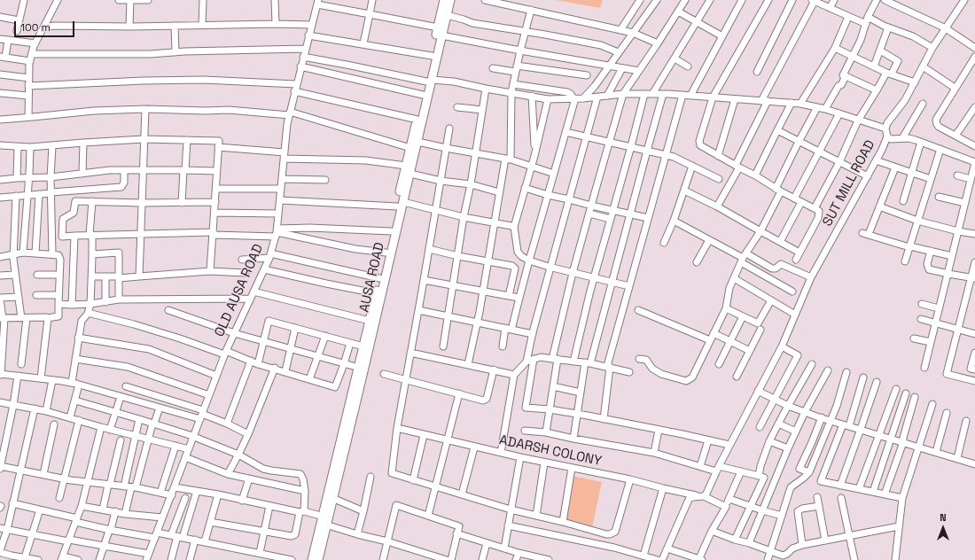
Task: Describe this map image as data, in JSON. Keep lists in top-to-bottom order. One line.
{"streets":{"main road":["AUSA ROAD"],"street":["SUT MILL ROAD","OLD AUSA ROAD","ADARSH COLONY"]},"crossings":[["SUT MILL ROAD","ADARSH COLONY"]],"scale_bar":"100 m","north":"top"}
